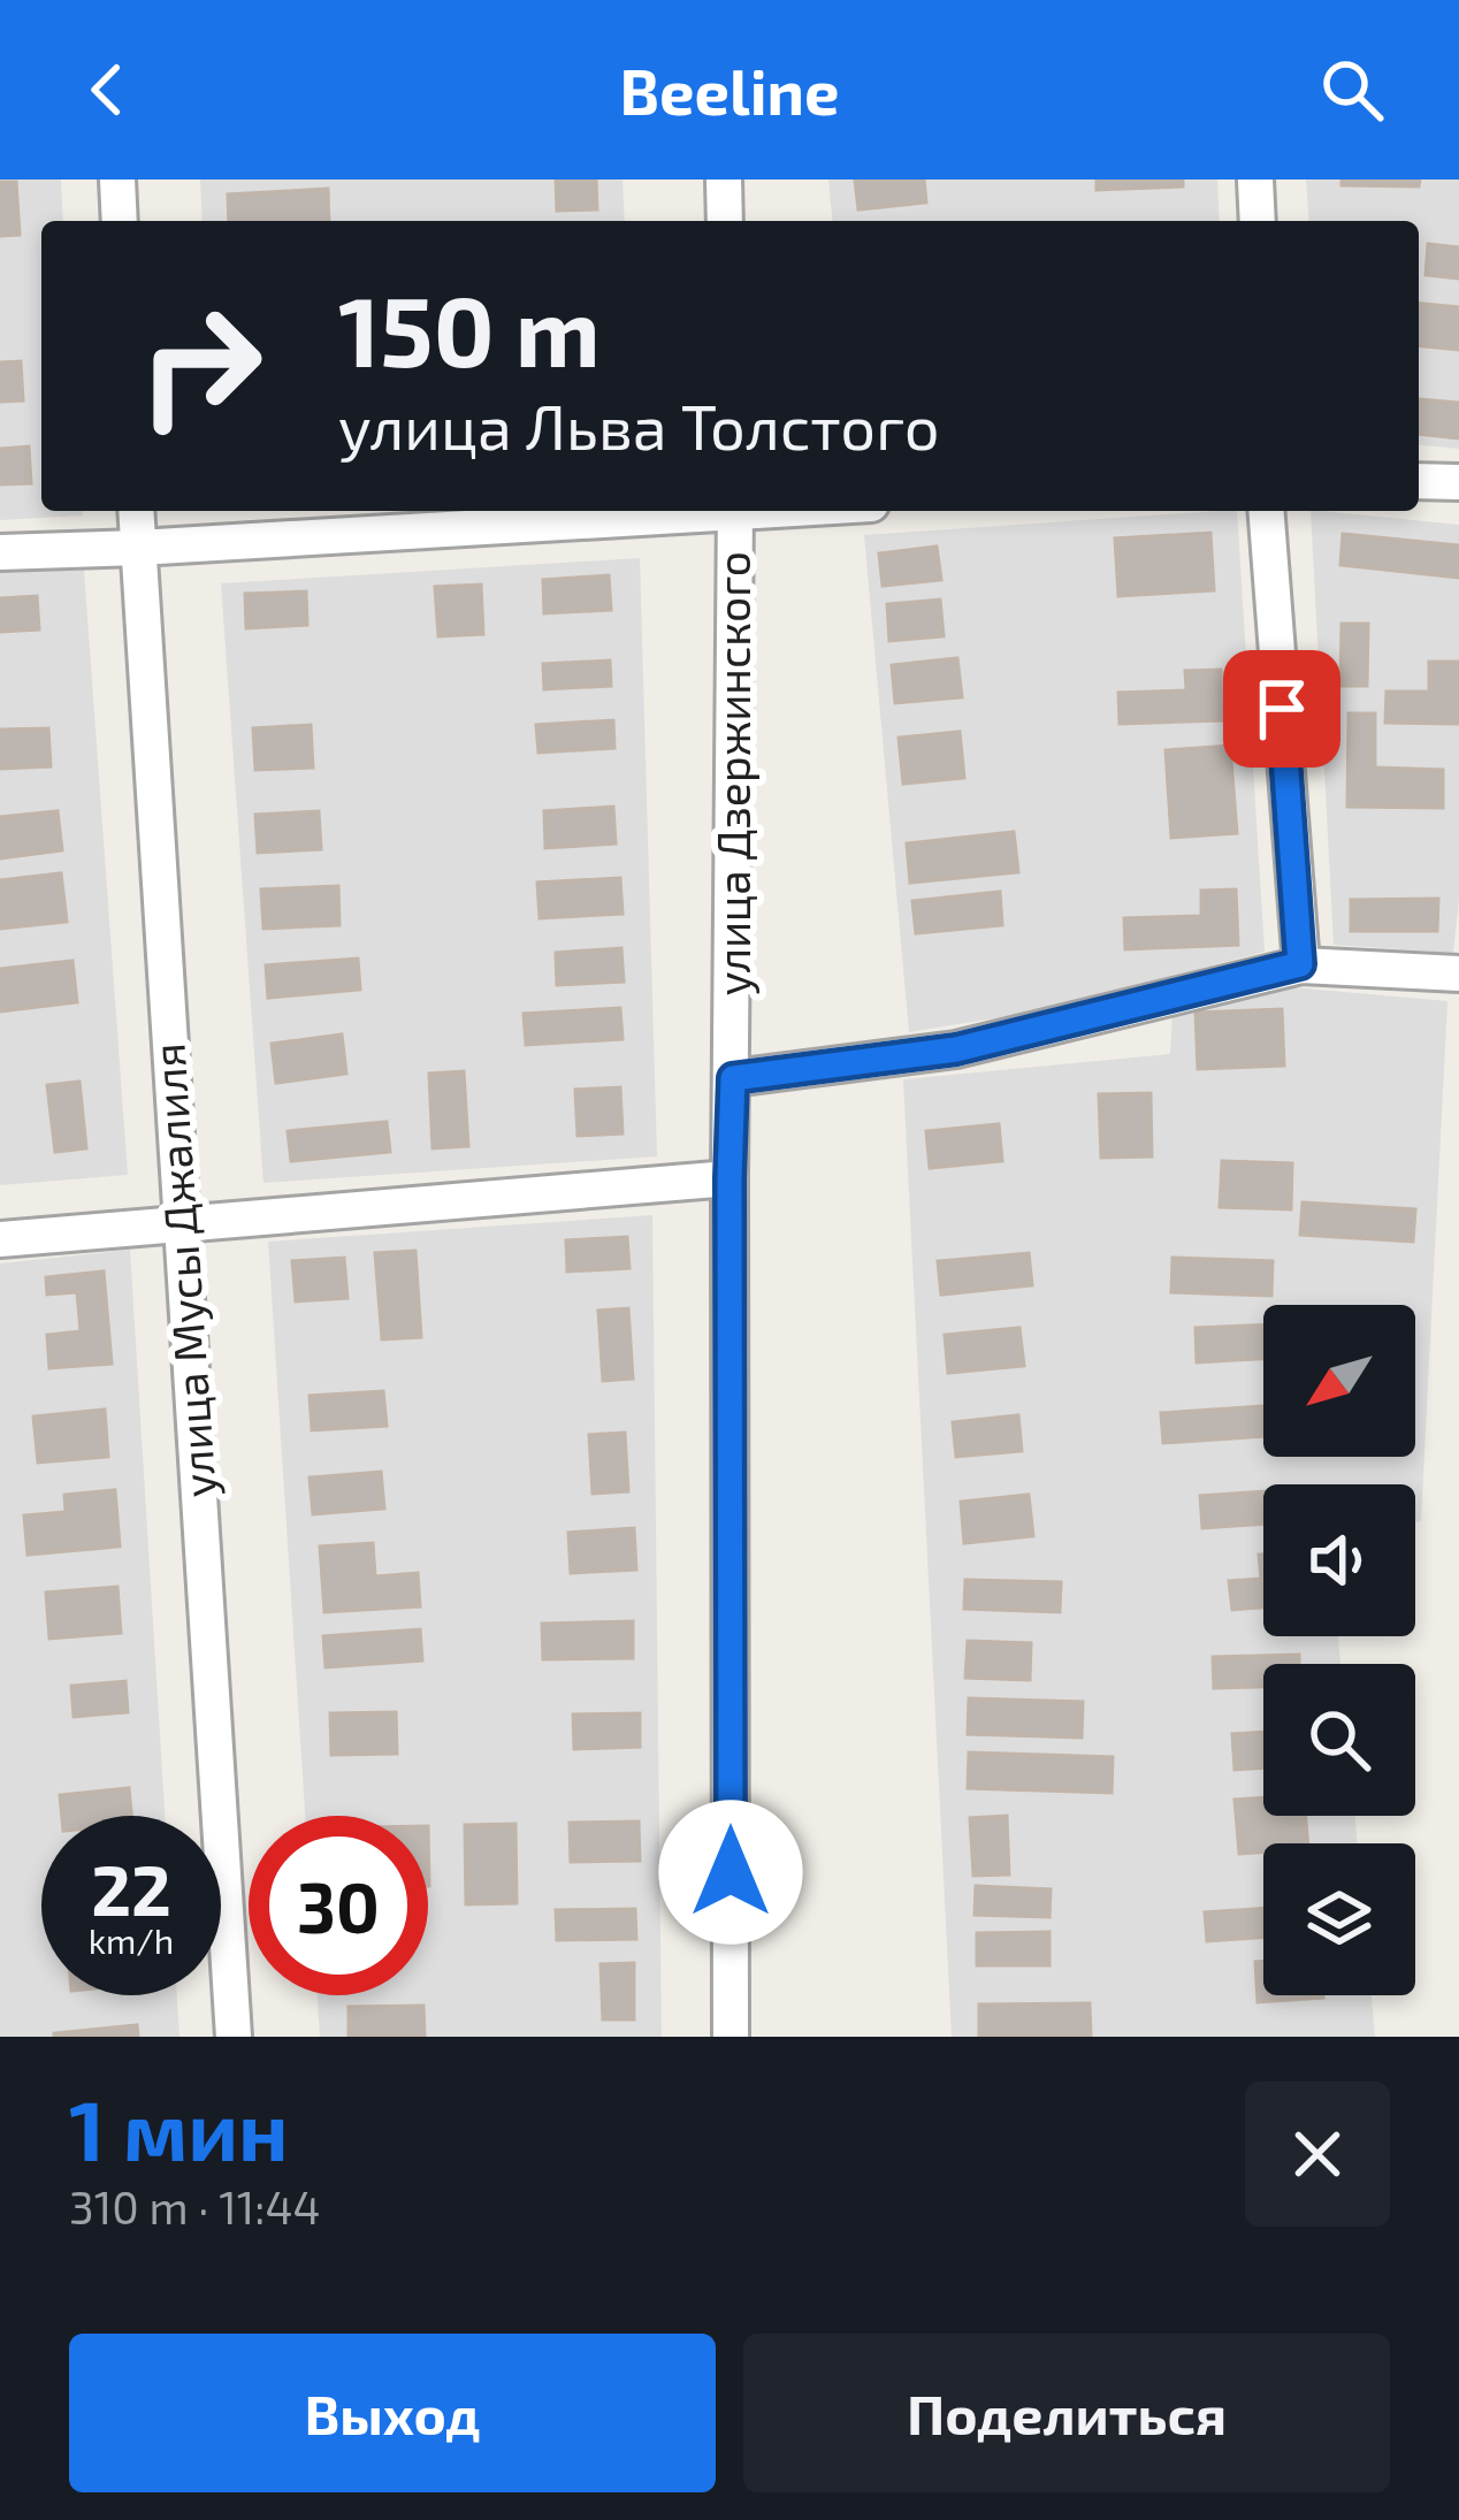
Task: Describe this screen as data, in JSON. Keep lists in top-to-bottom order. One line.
{"streets":{"street":["улица Дзержинского","улица Мусы Джалиля"]},"north":"bottom left","page":{"header":"Beeline","turn":["150 m","улица Льва Толстого"],"speed":"22 km/h","limit":"30","heading":["1 мин","310 m · 11:44"],"buttons":["Выход","Поделиться"]}}
